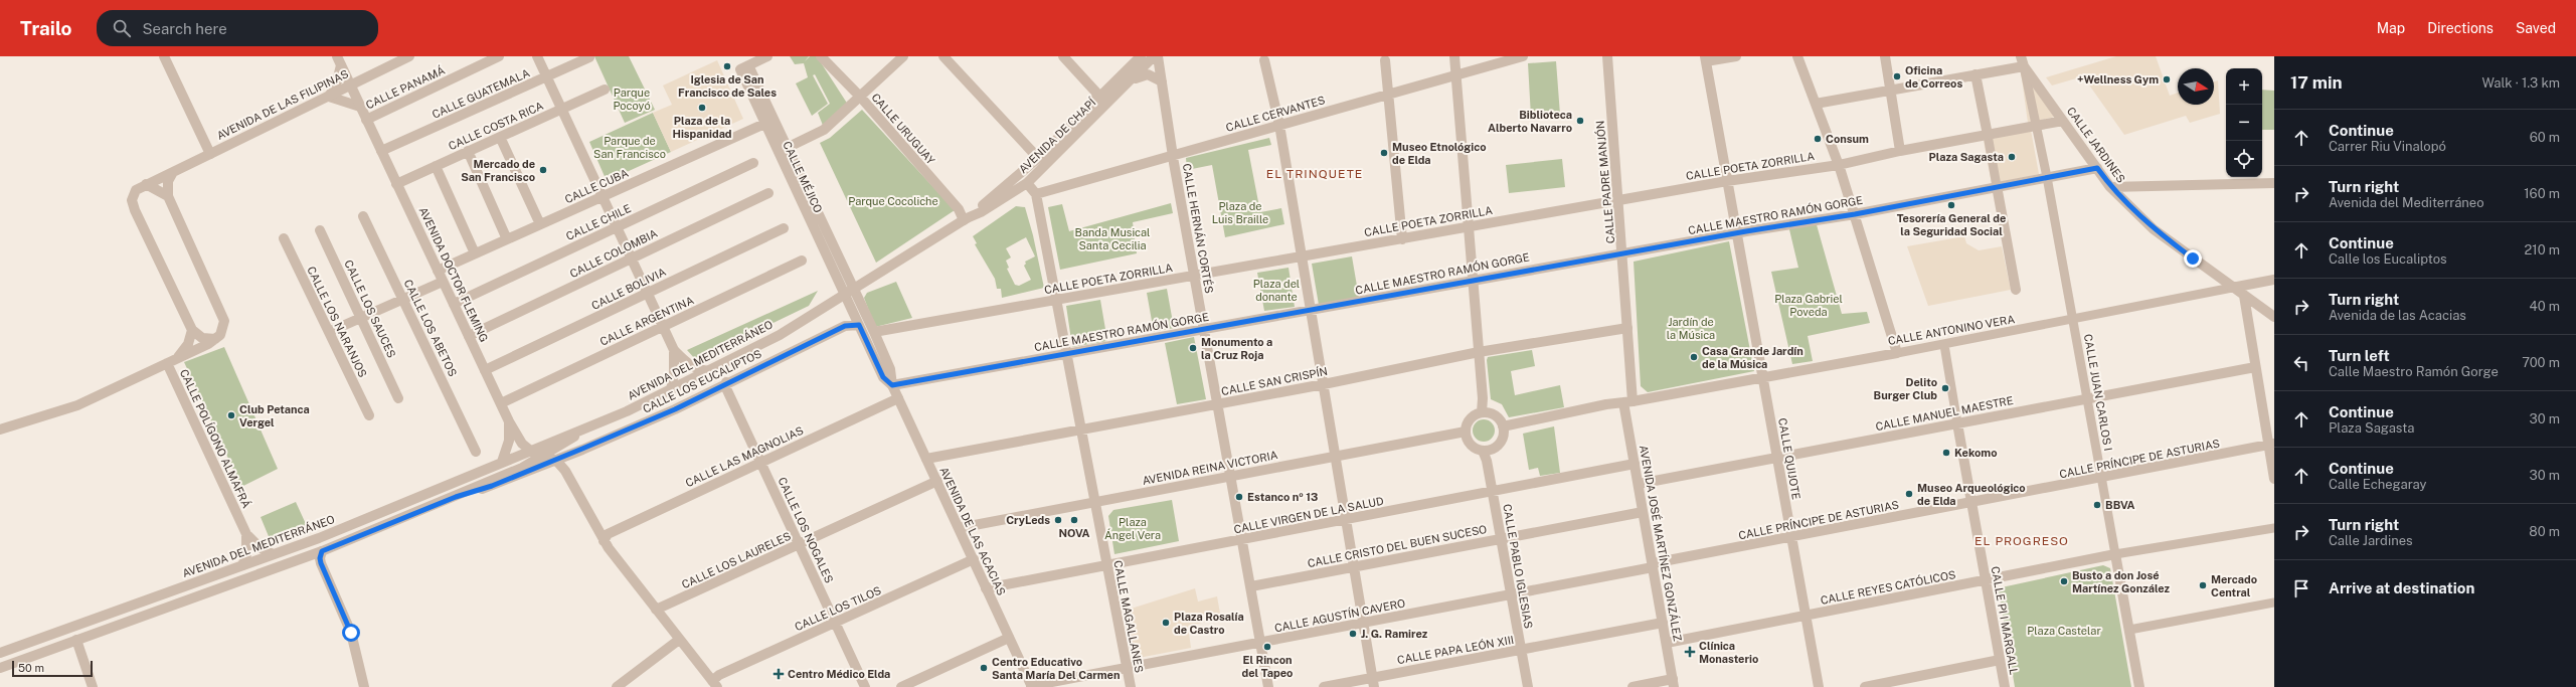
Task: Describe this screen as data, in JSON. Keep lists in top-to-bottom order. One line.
{"streets":{"street":["CALLE PANAMÁ","CALLE GUATEMALA","AVENIDA DE LAS FILIPINAS","CALLE CERVANTES","CALLE COSTA RICA","CALLE URUGUAY","AVENIDA DE CHAPÍ","CALLE JARDINES","CALLE POETA ZORRILLA","CALLE MÉJICO","CALLE PADRE MANJÓN","CALLE CUBA","CALLE MAESTRO RAMÓN GORGE","CALLE CHILE","CALLE HERNÁN CORTÉS","CALLE COLOMBIA","AVENIDA DOCTOR FLEMING","CALLE BOLIVIA","CALLE LOS SAUCES","CALLE ARGENTINA","CALLE LOS NARANJOS","CALLE LOS ABETOS","CALLE ANTONINO VERA","AVENIDA DEL MEDITERRÁNEO","CALLE LOS EUCALIPTOS","CALLE SAN CRISPÍN","CALLE JUAN CARLOS I","CALLE MANUEL MAESTRE","CALLE POLÍGONO ALMAFRÁ","CALLE LAS MAGNOLIAS","CALLE QUIJOTE","CALLE PRÍNCIPE DE ASTURIAS","AVENIDA REINA VICTORIA","CALLE VIRGEN DE LA SALUD","CALLE LOS NOGALES","AVENIDA DE LAS ACACIAS","AVENIDA JOSÉ MARTÍNEZ GONZÁLEZ","CALLE CRISTO DEL BUEN SUCESO","CALLE LOS LAURELES","CALLE PABLO IGLESIAS","CALLE REYES CATÓLICOS","CALLE LOS TILOS","CALLE AGUSTÍN CAVERO","CALLE MAGALLANES","CALLE PI I MARGALL","CALLE PAPA LEÓN XIII"]},"crossings":[["CALLE PANAMÁ","AVENIDA DOCTOR FLEMING"],["CALLE GUATEMALA","AVENIDA DOCTOR FLEMING"],["AVENIDA DE LAS FILIPINAS","AVENIDA DOCTOR FLEMING"],["CALLE CERVANTES","CALLE HERNÁN CORTÉS"],["CALLE CERVANTES","CALLE MAGALLANES"],["CALLE COSTA RICA","AVENIDA DOCTOR FLEMING"],["CALLE URUGUAY","AVENIDA DE CHAPÍ"],["AVENIDA DE CHAPÍ","CALLE MÉJICO"],["AVENIDA DE CHAPÍ","AVENIDA DEL MEDITERRÁNEO"],["AVENIDA DE CHAPÍ","AVENIDA DE LAS ACACIAS"],["CALLE JARDINES","CALLE ANTONINO VERA"],["CALLE POETA ZORRILLA","CALLE PADRE MANJÓN"],["CALLE POETA ZORRILLA","CALLE HERNÁN CORTÉS"],["CALLE POETA ZORRILLA","CALLE QUIJOTE"],["CALLE POETA ZORRILLA","AVENIDA DE LAS ACACIAS"],["CALLE POETA ZORRILLA","CALLE MAGALLANES"],["CALLE MÉJICO","CALLE CUBA"],["CALLE MÉJICO","AVENIDA DEL MEDITERRÁNEO"],["CALLE MÉJICO","AVENIDA DE LAS ACACIAS"],["CALLE PADRE MANJÓN","CALLE MAESTRO RAMÓN GORGE"],["CALLE PADRE MANJÓN","CALLE ANTONINO VERA"],["CALLE PADRE MANJÓN","CALLE SAN CRISPÍN"],["CALLE PADRE MANJÓN","AVENIDA JOSÉ MARTÍNEZ GONZÁLEZ"],["CALLE CUBA","AVENIDA DOCTOR FLEMING"],["CALLE MAESTRO RAMÓN GORGE","CALLE HERNÁN CORTÉS"],["CALLE MAESTRO RAMÓN GORGE","CALLE QUIJOTE"],["CALLE MAESTRO RAMÓN GORGE","AVENIDA DE LAS ACACIAS"],["CALLE MAESTRO RAMÓN GORGE","CALLE MAGALLANES"],["CALLE CHILE","AVENIDA DOCTOR FLEMING"],["CALLE HERNÁN CORTÉS","CALLE SAN CRISPÍN"],["CALLE HERNÁN CORTÉS","AVENIDA REINA VICTORIA"],["CALLE HERNÁN CORTÉS","CALLE VIRGEN DE LA SALUD"],["CALLE HERNÁN CORTÉS","CALLE CRISTO DEL BUEN SUCESO"],["CALLE HERNÁN CORTÉS","CALLE AGUSTÍN CAVERO"],["CALLE COLOMBIA","AVENIDA DOCTOR FLEMING"],["AVENIDA DOCTOR FLEMING","CALLE BOLIVIA"],["AVENIDA DOCTOR FLEMING","CALLE ARGENTINA"],["AVENIDA DOCTOR FLEMING","AVENIDA DEL MEDITERRÁNEO"],["CALLE ANTONINO VERA","CALLE JUAN CARLOS I"],["CALLE ANTONINO VERA","CALLE QUIJOTE"],["CALLE ANTONINO VERA","AVENIDA JOSÉ MARTÍNEZ GONZÁLEZ"],["CALLE ANTONINO VERA","CALLE PI I MARGALL"],["AVENIDA DEL MEDITERRÁNEO","CALLE LOS EUCALIPTOS"],["AVENIDA DEL MEDITERRÁNEO","CALLE POLÍGONO ALMAFRÁ"],["AVENIDA DEL MEDITERRÁNEO","AVENIDA DE LAS ACACIAS"],["CALLE LOS EUCALIPTOS","CALLE LOS NOGALES"],["CALLE LOS EUCALIPTOS","AVENIDA DE LAS ACACIAS"],["CALLE SAN CRISPÍN","AVENIDA DE LAS ACACIAS"],["CALLE SAN CRISPÍN","CALLE MAGALLANES"],["CALLE JUAN CARLOS I","CALLE MANUEL MAESTRE"],["CALLE JUAN CARLOS I","CALLE PRÍNCIPE DE ASTURIAS"],["CALLE JUAN CARLOS I","CALLE REYES CATÓLICOS"],["CALLE MANUEL MAESTRE","CALLE QUIJOTE"],["CALLE MANUEL MAESTRE","AVENIDA JOSÉ MARTÍNEZ GONZÁLEZ"],["CALLE MANUEL MAESTRE","CALLE PI I MARGALL"],["CALLE LAS MAGNOLIAS","CALLE LOS NOGALES"],["CALLE LAS MAGNOLIAS","AVENIDA DE LAS ACACIAS"],["CALLE QUIJOTE","CALLE PRÍNCIPE DE ASTURIAS"],["CALLE QUIJOTE","CALLE REYES CATÓLICOS"],["CALLE PRÍNCIPE DE ASTURIAS","AVENIDA JOSÉ MARTÍNEZ GONZÁLEZ"],["CALLE PRÍNCIPE DE ASTURIAS","CALLE AGUSTÍN CAVERO"],["CALLE PRÍNCIPE DE ASTURIAS","CALLE PI I MARGALL"],["AVENIDA REINA VICTORIA","AVENIDA DE LAS ACACIAS"],["AVENIDA REINA VICTORIA","CALLE PABLO IGLESIAS"],["AVENIDA REINA VICTORIA","CALLE MAGALLANES"],["CALLE VIRGEN DE LA SALUD","AVENIDA DE LAS ACACIAS"],["CALLE VIRGEN DE LA SALUD","AVENIDA JOSÉ MARTÍNEZ GONZÁLEZ"],["CALLE VIRGEN DE LA SALUD","CALLE PABLO IGLESIAS"],["CALLE VIRGEN DE LA SALUD","CALLE MAGALLANES"],["CALLE LOS NOGALES","CALLE LOS LAURELES"],["CALLE LOS NOGALES","CALLE LOS TILOS"],["AVENIDA DE LAS ACACIAS","CALLE LOS LAURELES"],["AVENIDA DE LAS ACACIAS","CALLE LOS TILOS"],["AVENIDA DE LAS ACACIAS","CALLE AGUSTÍN CAVERO"],["AVENIDA JOSÉ MARTÍNEZ GONZÁLEZ","CALLE CRISTO DEL BUEN SUCESO"],["AVENIDA JOSÉ MARTÍNEZ GONZÁLEZ","CALLE REYES CATÓLICOS"],["AVENIDA JOSÉ MARTÍNEZ GONZÁLEZ","CALLE AGUSTÍN CAVERO"],["AVENIDA JOSÉ MARTÍNEZ GONZÁLEZ","CALLE PAPA LEÓN XIII"],["CALLE CRISTO DEL BUEN SUCESO","CALLE PABLO IGLESIAS"],["CALLE PABLO IGLESIAS","CALLE AGUSTÍN CAVERO"],["CALLE PABLO IGLESIAS","CALLE PAPA LEÓN XIII"],["CALLE REYES CATÓLICOS","CALLE PI I MARGALL"],["CALLE AGUSTÍN CAVERO","CALLE MAGALLANES"]],"districts":["EL TRINQUETE","EL PROGRESO"],"parks":["Parque Pocoyó","Parque de San Francisco","Parque Cocoliche","Plaza de Luis Braille","Banda Musical Santa Cecilia","Plaza del donante","Plaza Gabriel Poveda","Jardín de la Música","Plaza Ángel Vera","Plaza Castelar"],"places":{"other":["Iglesia de San Francisco de Sales","Oficina de Correos","+Wellness Gym","Plaza de la Hispanidad","Biblioteca Alberto Navarro","Consum","Museo Etnológico de Elda","Plaza Sagasta","Mercado de San Francisco","Tesorería General de la Seguridad Social","Monumento a la Cruz Roja","Casa Grande Jardín de la Música","Delito Burger Club","Club Petanca Vergel","Kekomo","Museo Arqueológico de Elda","Estanco nº 13","BBVA","CryLeds","NOVA","Busto a don José Martínez González","Mercado Central","Plaza Rosalía de Castro","J. G. Ramirez","El Rincon del Tapeo","Centro Educativo Santa María Del Carmen"],"health":["Clínica Monasterio","Centro Médico Elda"]},"scale_bar":"50 m","north":"right","page":{"header":"Trailo","search":"Search here","nav":["Map","Directions","Saved"],"heading":["17 min","Walk · 1.3 km"],"map_buttons":["+","−"],"list":[["Continue","Carrer Riu Vinalopó","60 m"],["Turn right","Avenida del Mediterráneo","160 m"],["Continue","Calle los Eucaliptos","210 m"],["Turn right","Avenida de las Acacias","40 m"],["Turn left","Calle Maestro Ramón Gorge","700 m"],["Continue","Plaza Sagasta","30 m"],["Continue","Calle Echegaray","30 m"],["Turn right","Calle Jardines","80 m"],"Arrive at destination"],"scale":"50 m"}}
